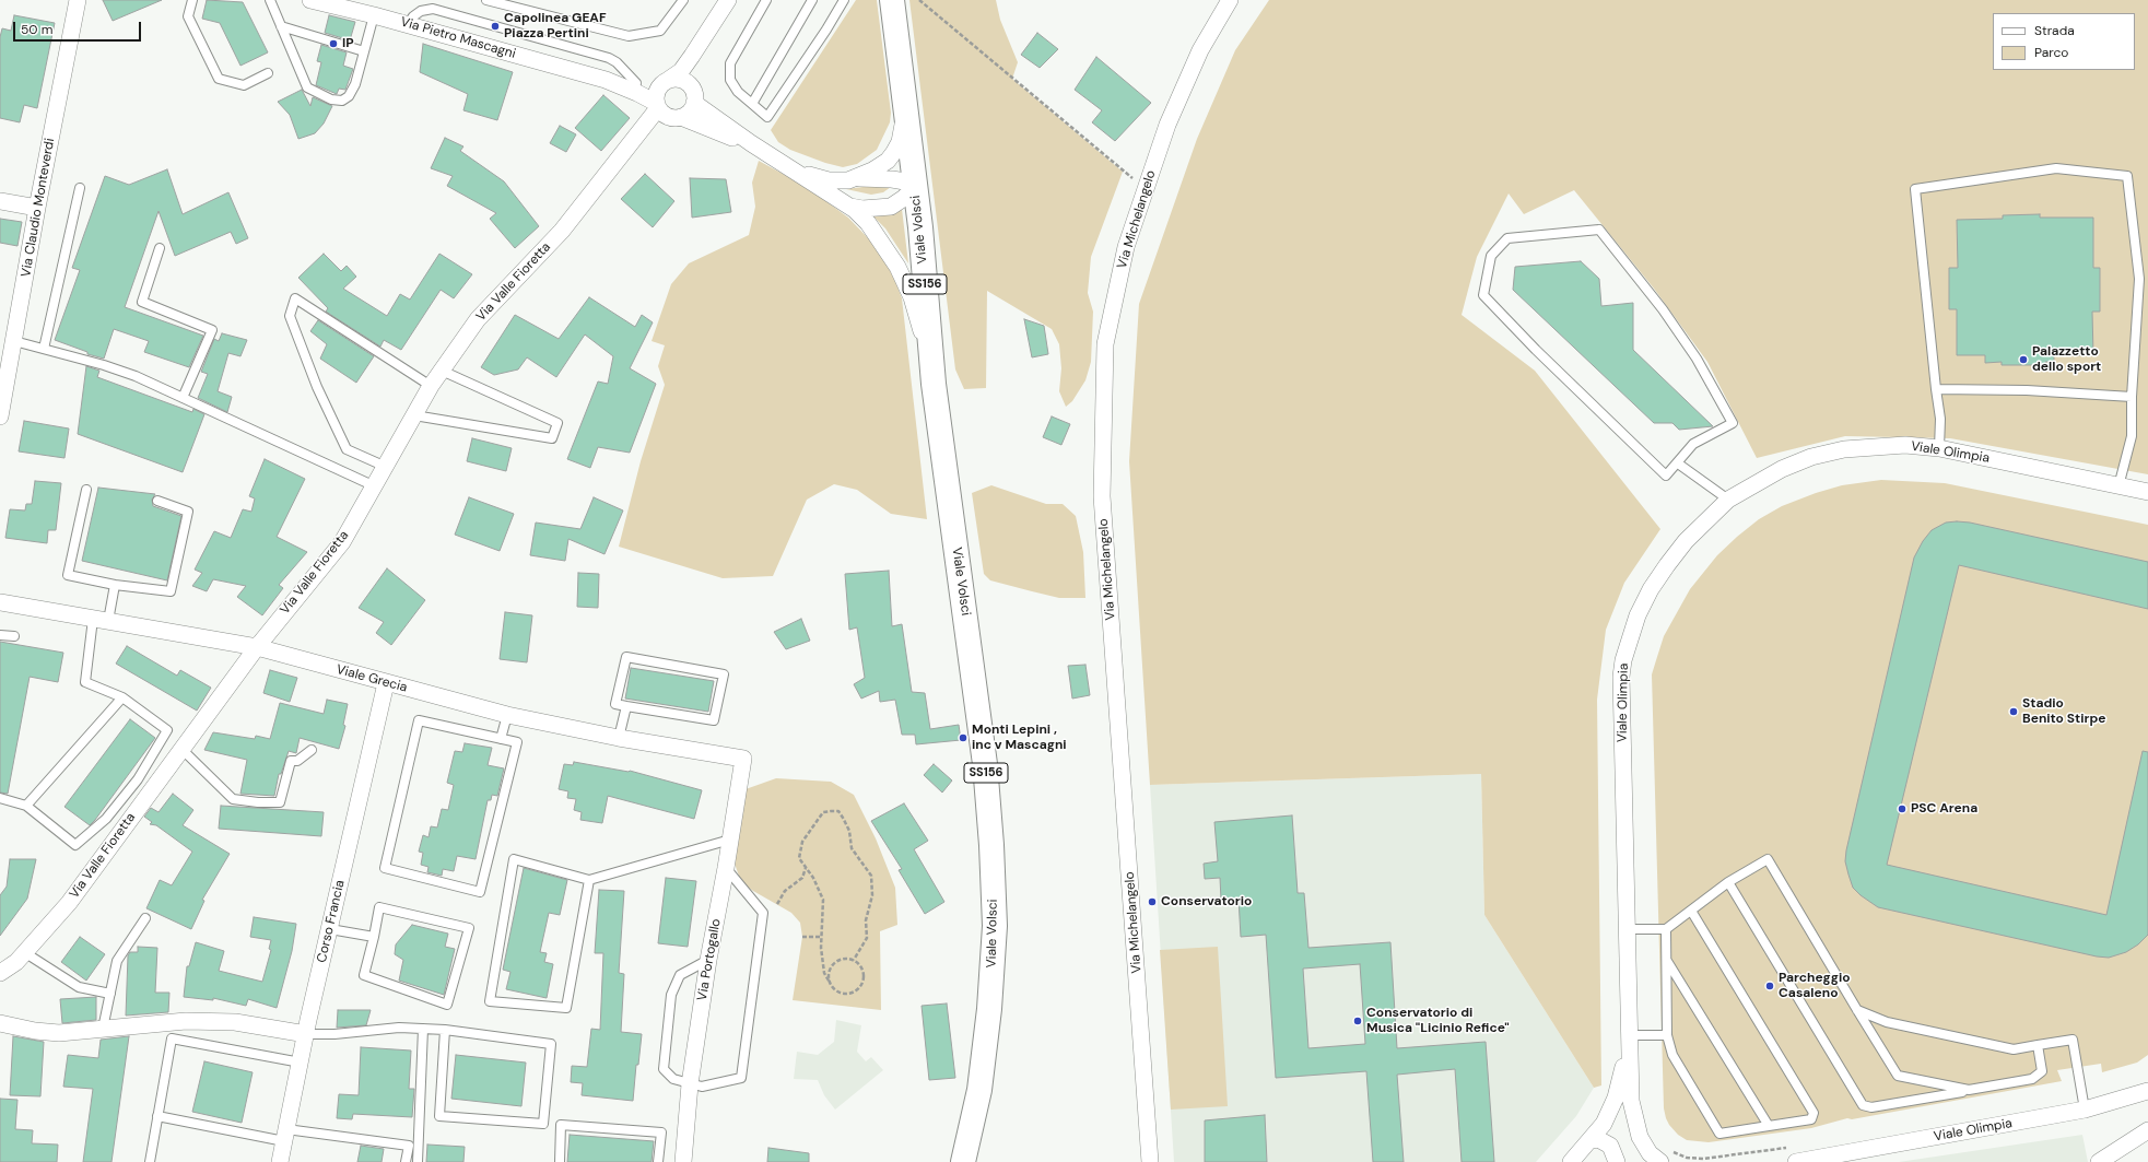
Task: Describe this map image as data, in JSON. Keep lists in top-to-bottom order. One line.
{"streets":{"main road":["Viale Volsci","SS156"],"street":["Via Pietro Mascagni","Via Claudio Monteverdi","Via Michelangelo","Via Valle Fioretta","Viale Olimpia","Viale Grecia","Corso Francia","Via Portogallo"]},"crossings":[["Via Pietro Mascagni","Viale Volsci"],["Via Pietro Mascagni","Via Valle Fioretta"],["Via Valle Fioretta","Viale Grecia"],["Viale Grecia","Corso Francia"],["Viale Grecia","Via Portogallo"]],"places":["Capolinea GEAF Piazza Pertini","IP","Palazzetto dello sport","Stadio Benito Stirpe","Monti Lepini , inc v Mascagni","PSC Arena","Conservatorio","Parcheggio Casaleno","Conservatorio di Musica \"Licinio Refice\""],"legend":["Strada","Parco"],"scale_bar":"50 m"}
